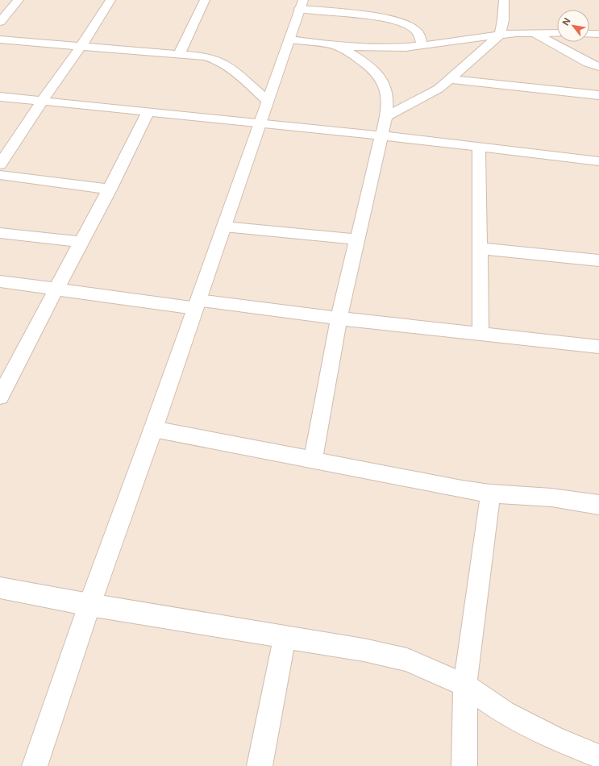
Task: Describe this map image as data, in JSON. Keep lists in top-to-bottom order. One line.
{"north":"top left"}
